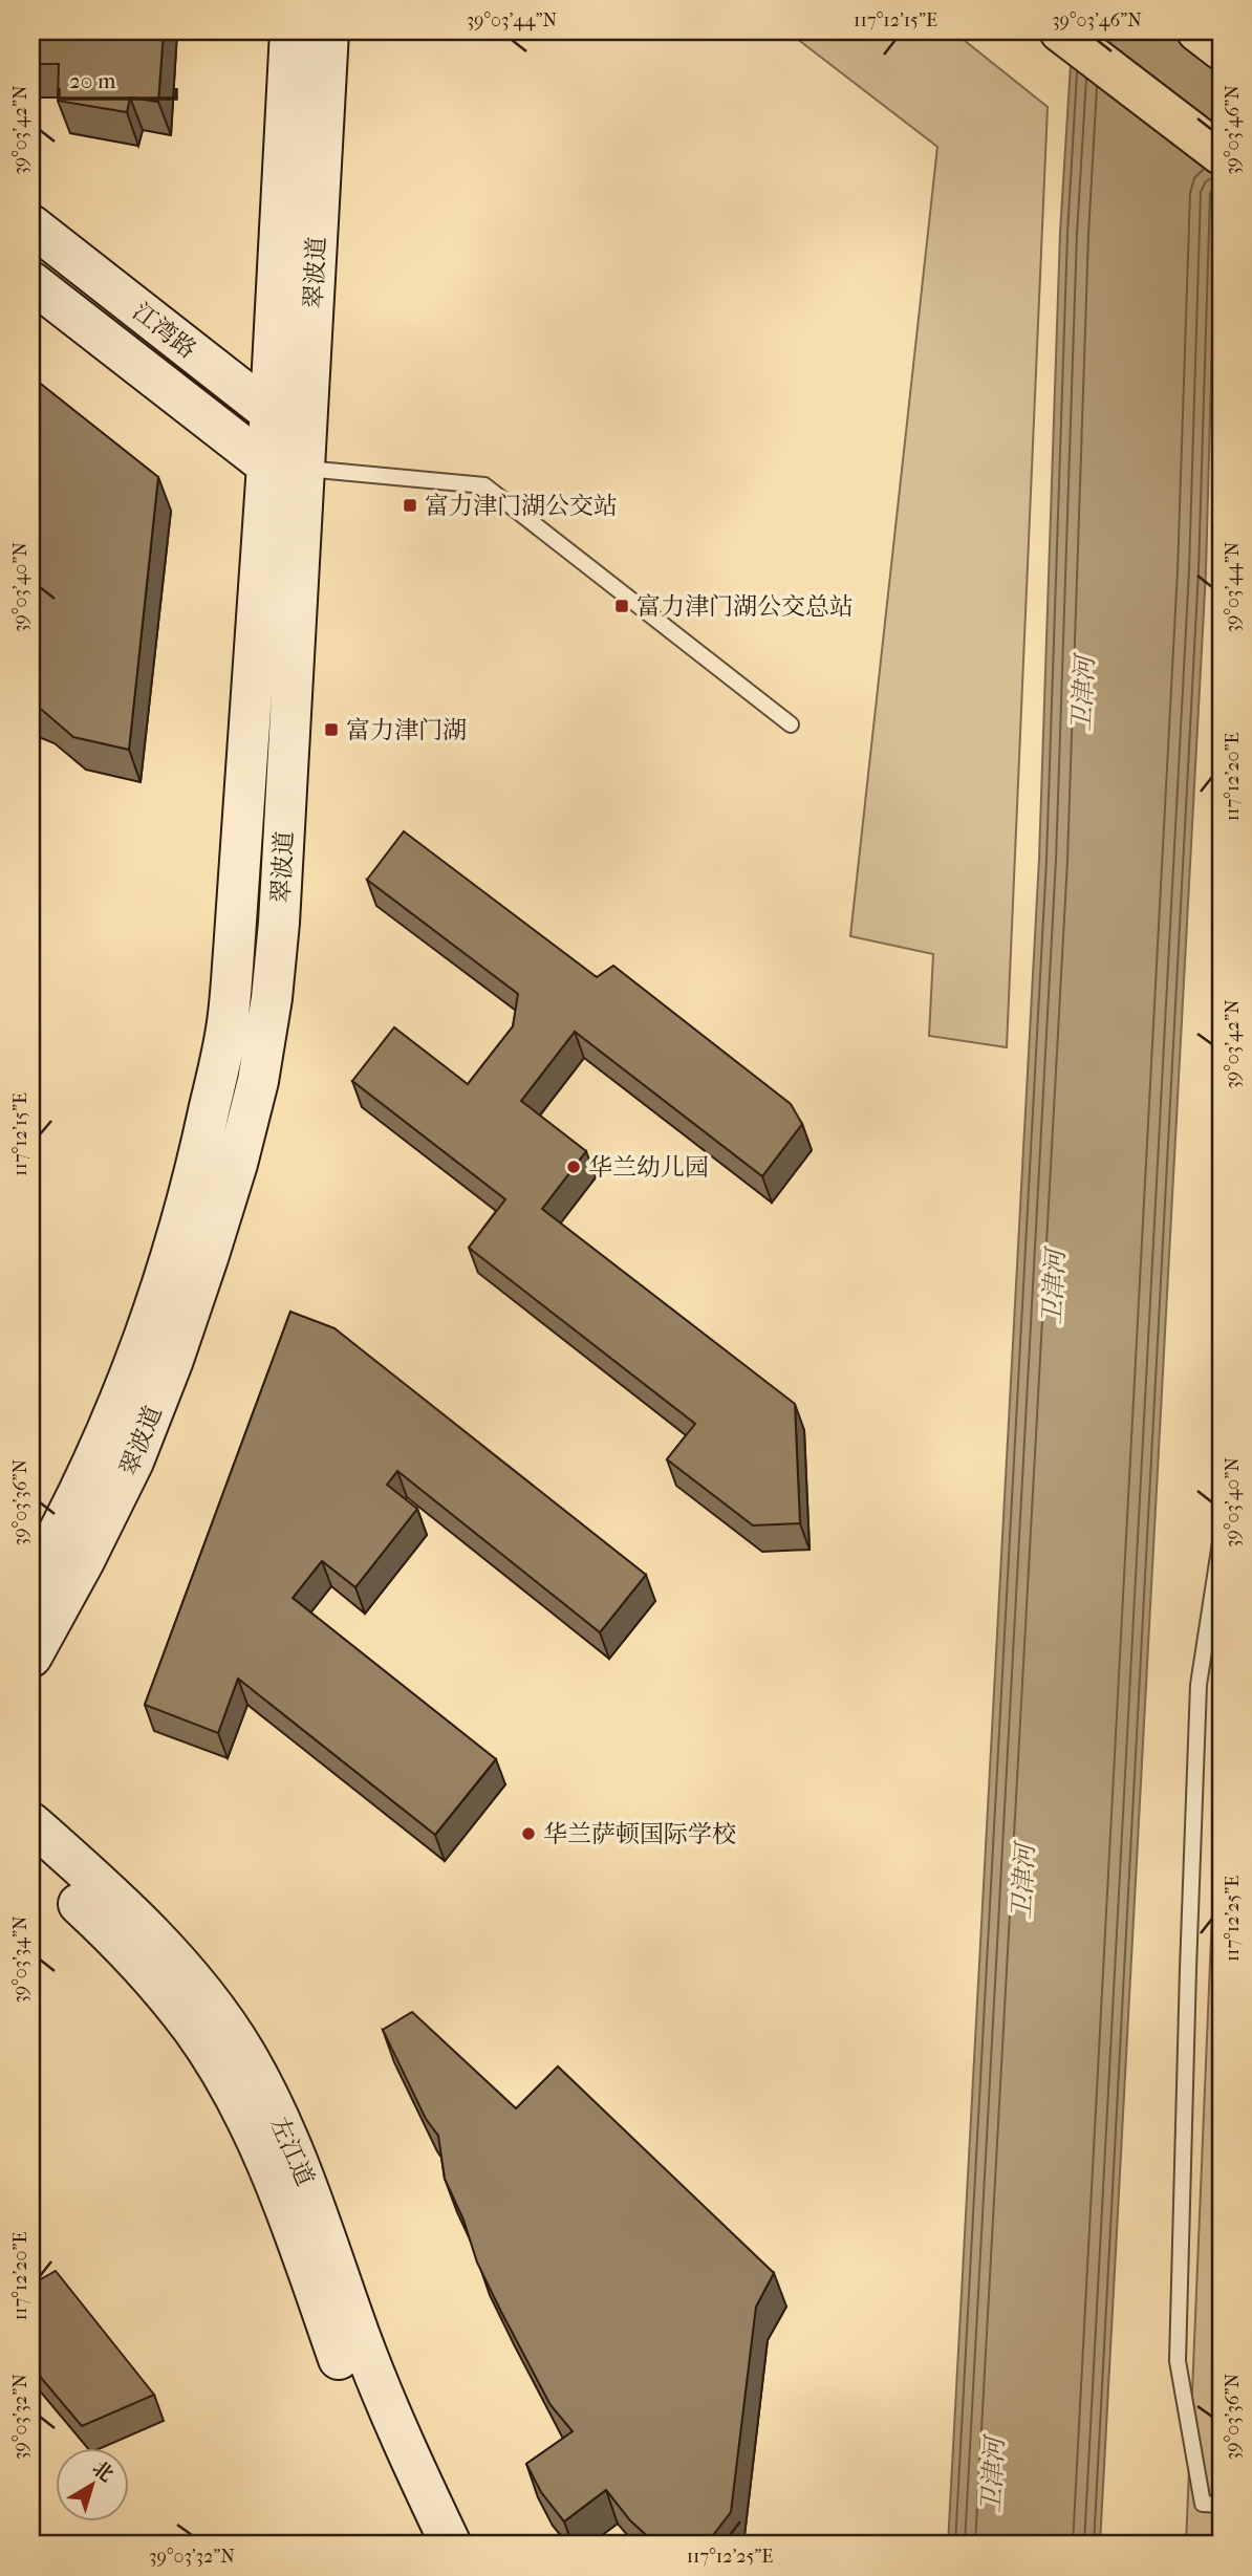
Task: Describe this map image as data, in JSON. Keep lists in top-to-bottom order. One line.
{"streets":{"street":["翠波道","江湾路","左江道"]},"crossings":[["翠波道","江湾路"]],"water":["卫津河"],"places":{"transit":["富力津门湖公交站","富力津门湖公交总站","富力津门湖"],"other":["华兰幼儿园","华兰萨顿国际学校"]},"scale_bar":"20 m","north":"top right","coordinates":["39°03'44\"N","117°12'15\"E","39°03'46\"N","39°03'42\"N","39°03'40\"N","117°12'20\"E","39°03'36\"N","117°12'25\"E","39°03'34\"N","39°03'32\"N"]}
